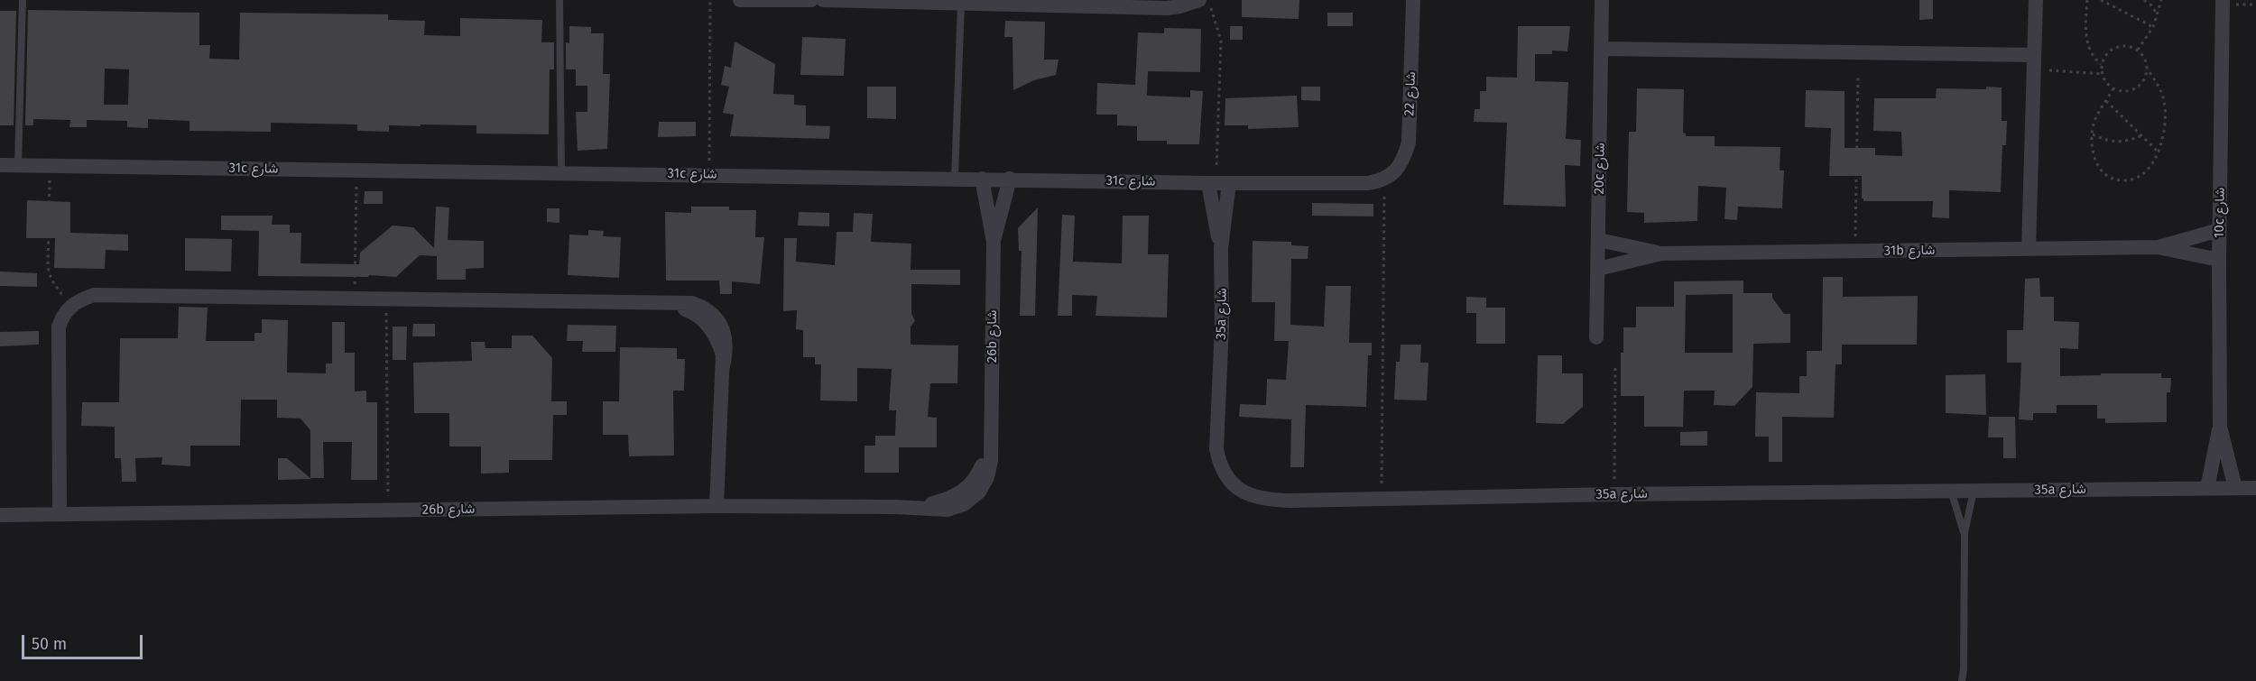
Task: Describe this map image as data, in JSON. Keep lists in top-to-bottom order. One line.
{"streets":{"street":["شارع 22","31c شارع","20c شارع","10c شارع","31b شارع","35a شارع","26b شارع"]},"crossings":[["شارع 22","31c شارع"],["31c شارع","35a شارع"],["31c شارع","26b شارع"],["20c شارع","31b شارع"],["10c شارع","31b شارع"],["10c شارع","35a شارع"]],"scale_bar":"50 m"}
